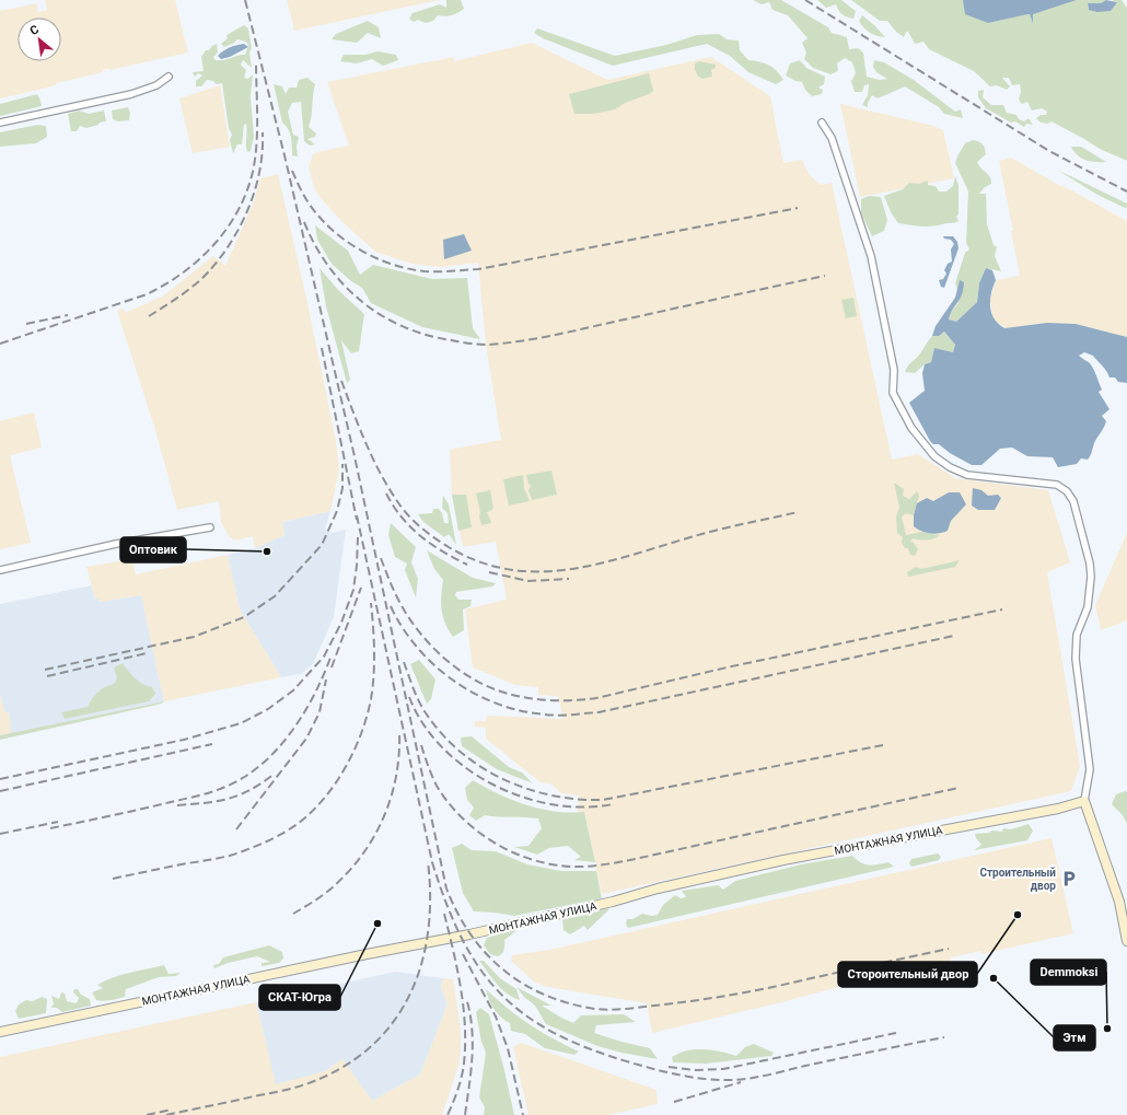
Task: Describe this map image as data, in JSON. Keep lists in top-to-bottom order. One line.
{"streets":{"street":["МОНТАЖНАЯ УЛИЦА"]},"places":{"other":["Оптовик","Стороительный двор","СКАТ-Югра","Этм","Demmoksi"],"parking":["Строительный двор"]},"north":"top left"}
